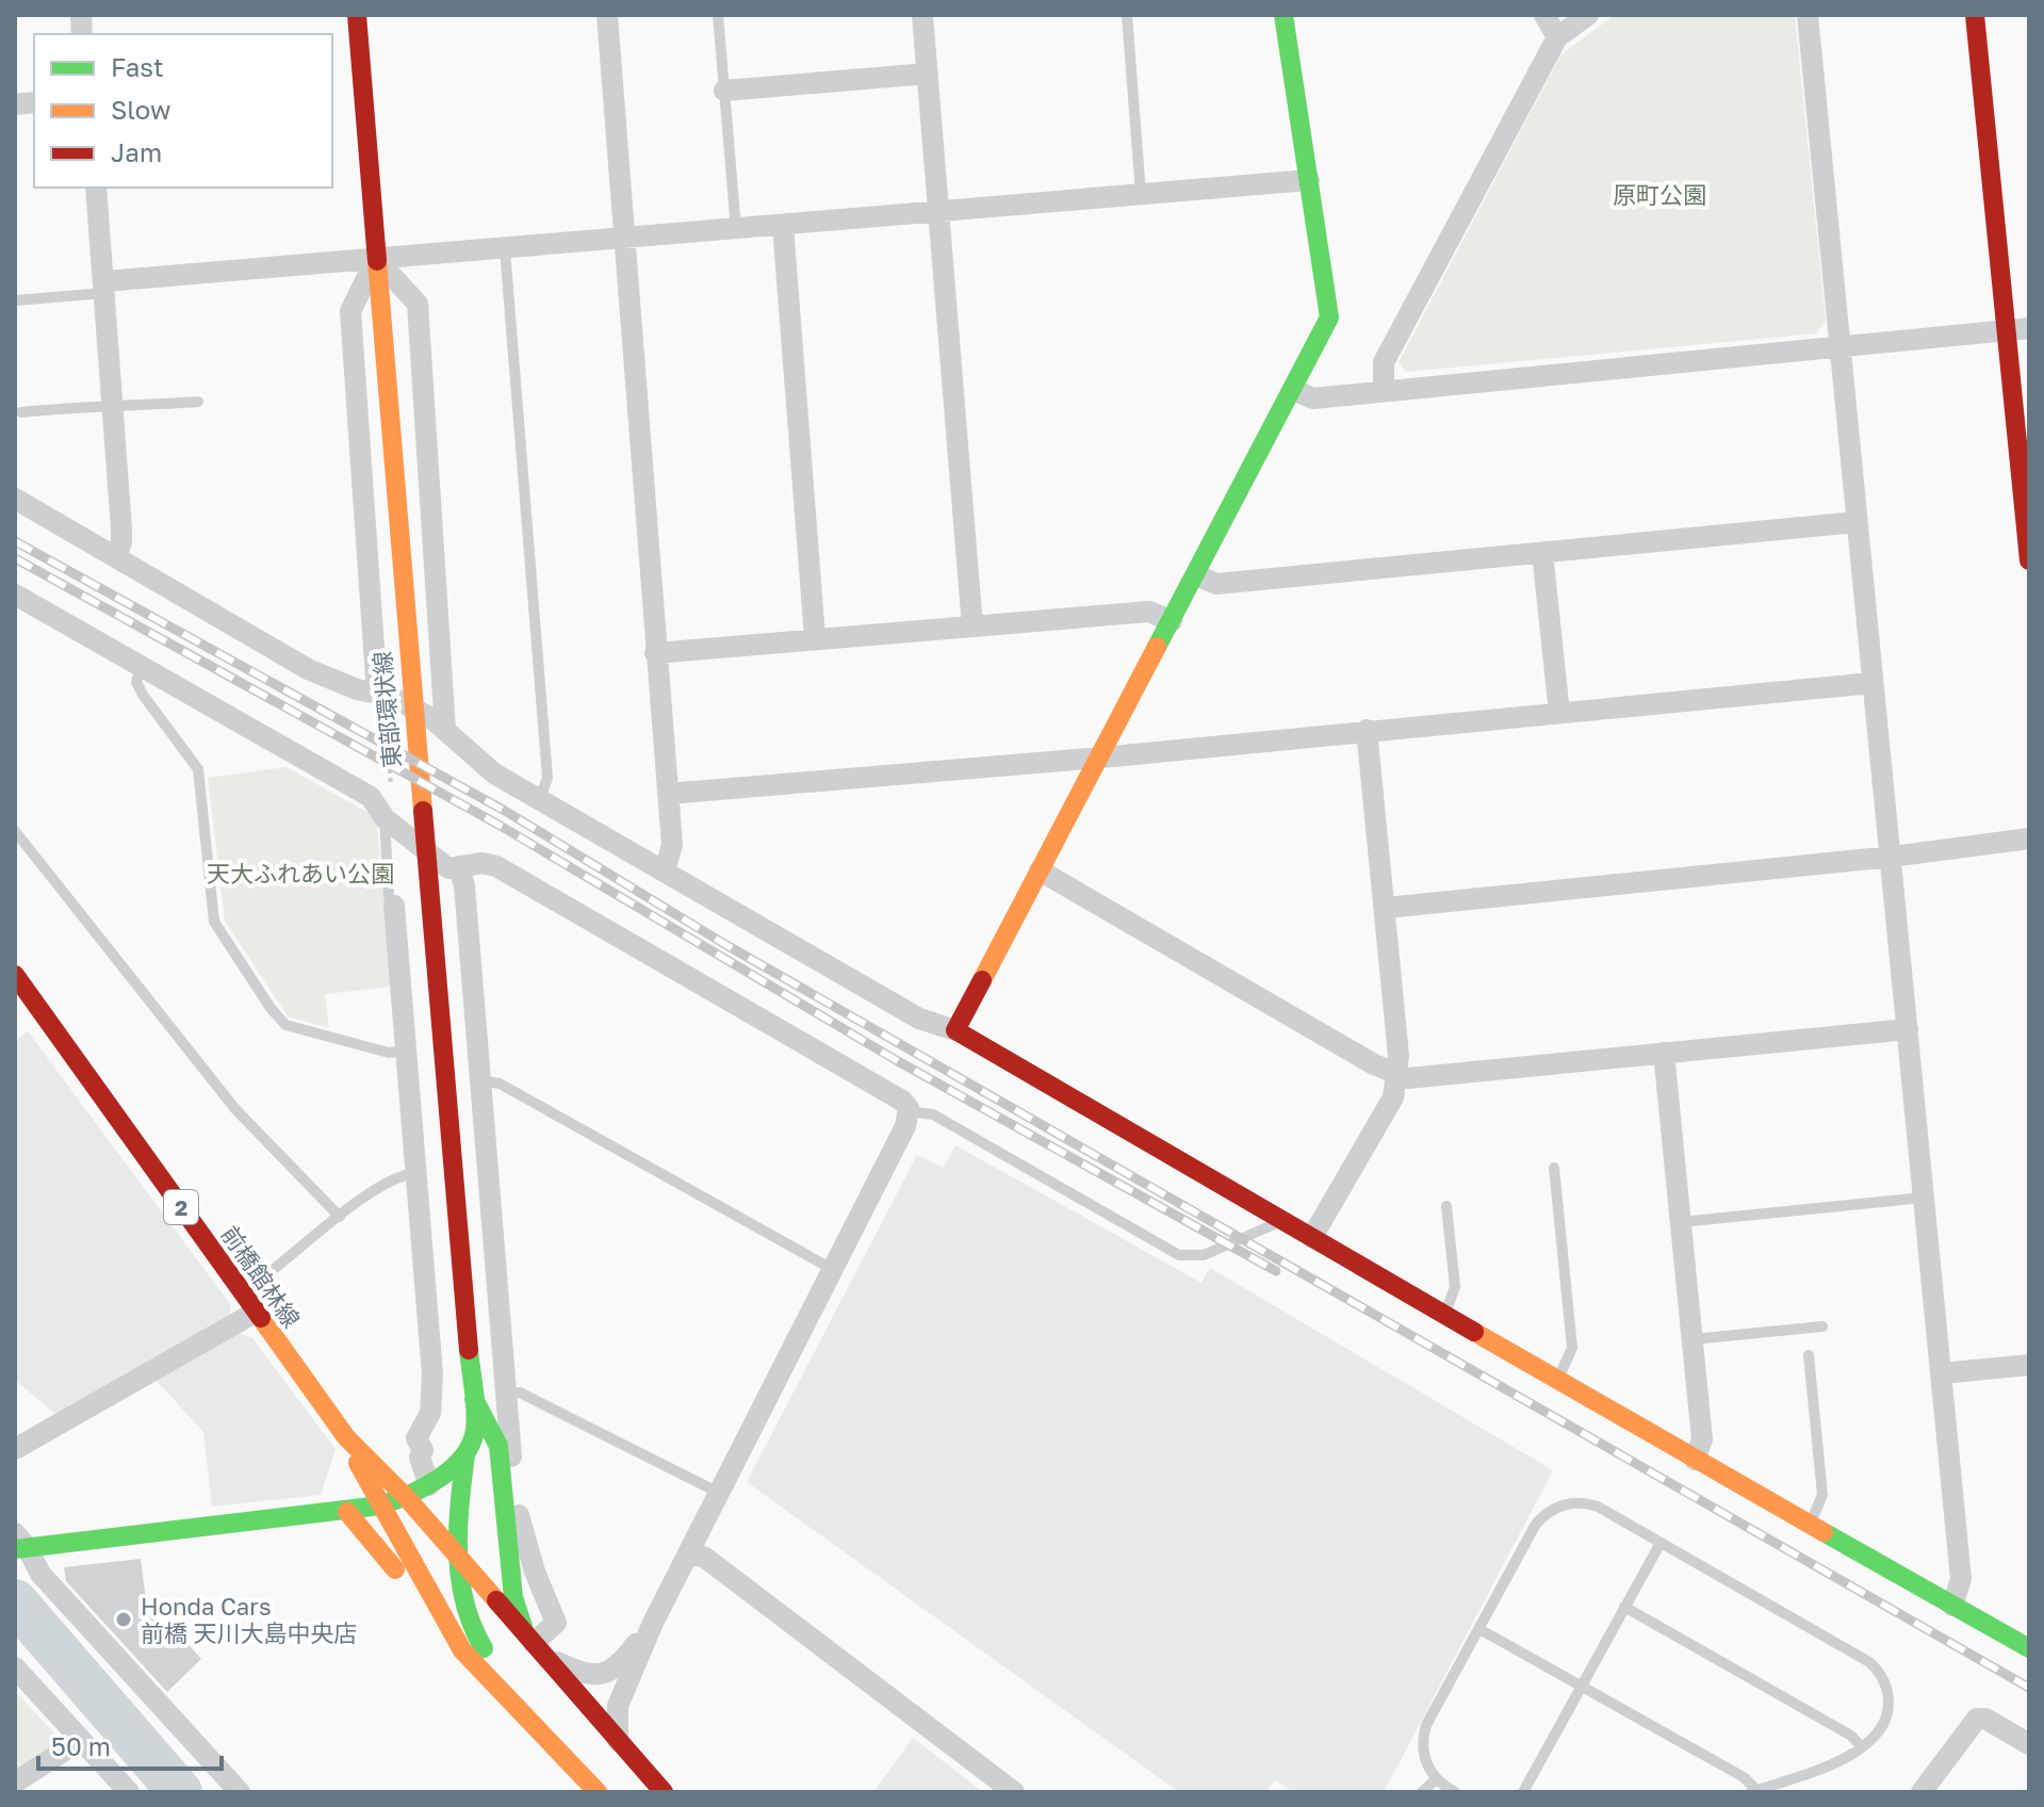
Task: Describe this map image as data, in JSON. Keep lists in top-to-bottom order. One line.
{"streets":{"street":["東部環状線","2","前橋館林線"]},"parks":["原町公園","天大ふれあい公園"],"places":["Honda Cars 前橋 天川大島中央店"],"legend":["Fast","Slow","Jam"],"scale_bar":"50 m"}
